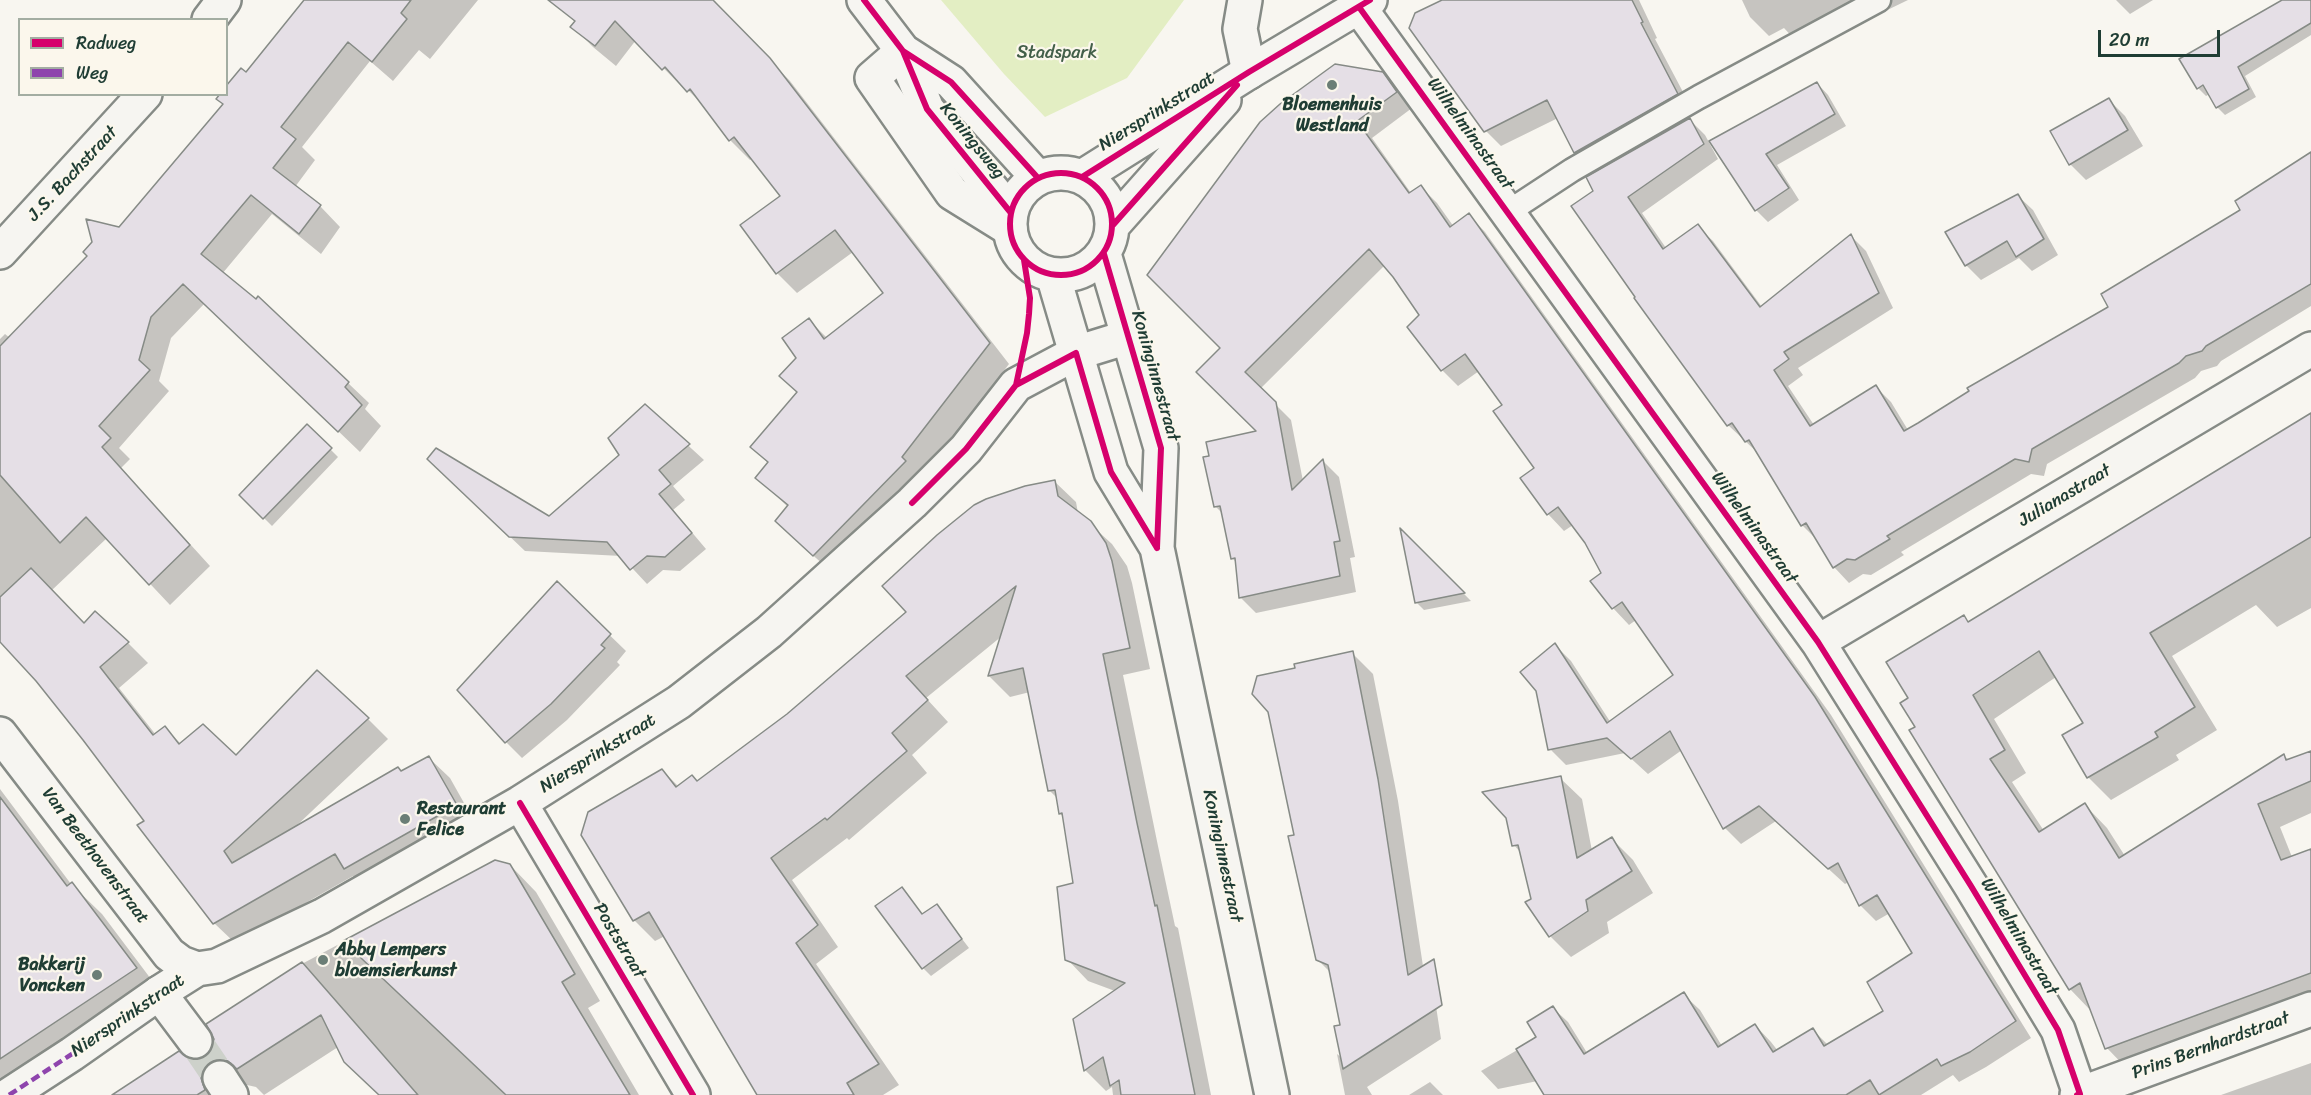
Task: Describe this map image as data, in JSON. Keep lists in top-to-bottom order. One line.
{"streets":{"street":["Niersprinkstraat","Wilhelminastraat","Koningsweg","J.S. Bachstraat","Koninginnestraat","Julianastraat","Van Beethovenstraat","Poststraat","Prins Bernhardstraat"]},"crossings":[["Niersprinkstraat","Wilhelminastraat"],["Niersprinkstraat","Koningsweg"],["Niersprinkstraat","Koninginnestraat"],["Niersprinkstraat","Van Beethovenstraat"],["Niersprinkstraat","Poststraat"],["Wilhelminastraat","Julianastraat"],["Wilhelminastraat","Prins Bernhardstraat"],["Koningsweg","Koninginnestraat"]],"parks":["Stadspark"],"places":["Bloemenhuis Westland","Restaurant Felice","Abby Lempers bloemsierkunst","Bakkerij Voncken"],"legend":["Radweg","Weg"],"scale_bar":"20 m"}
